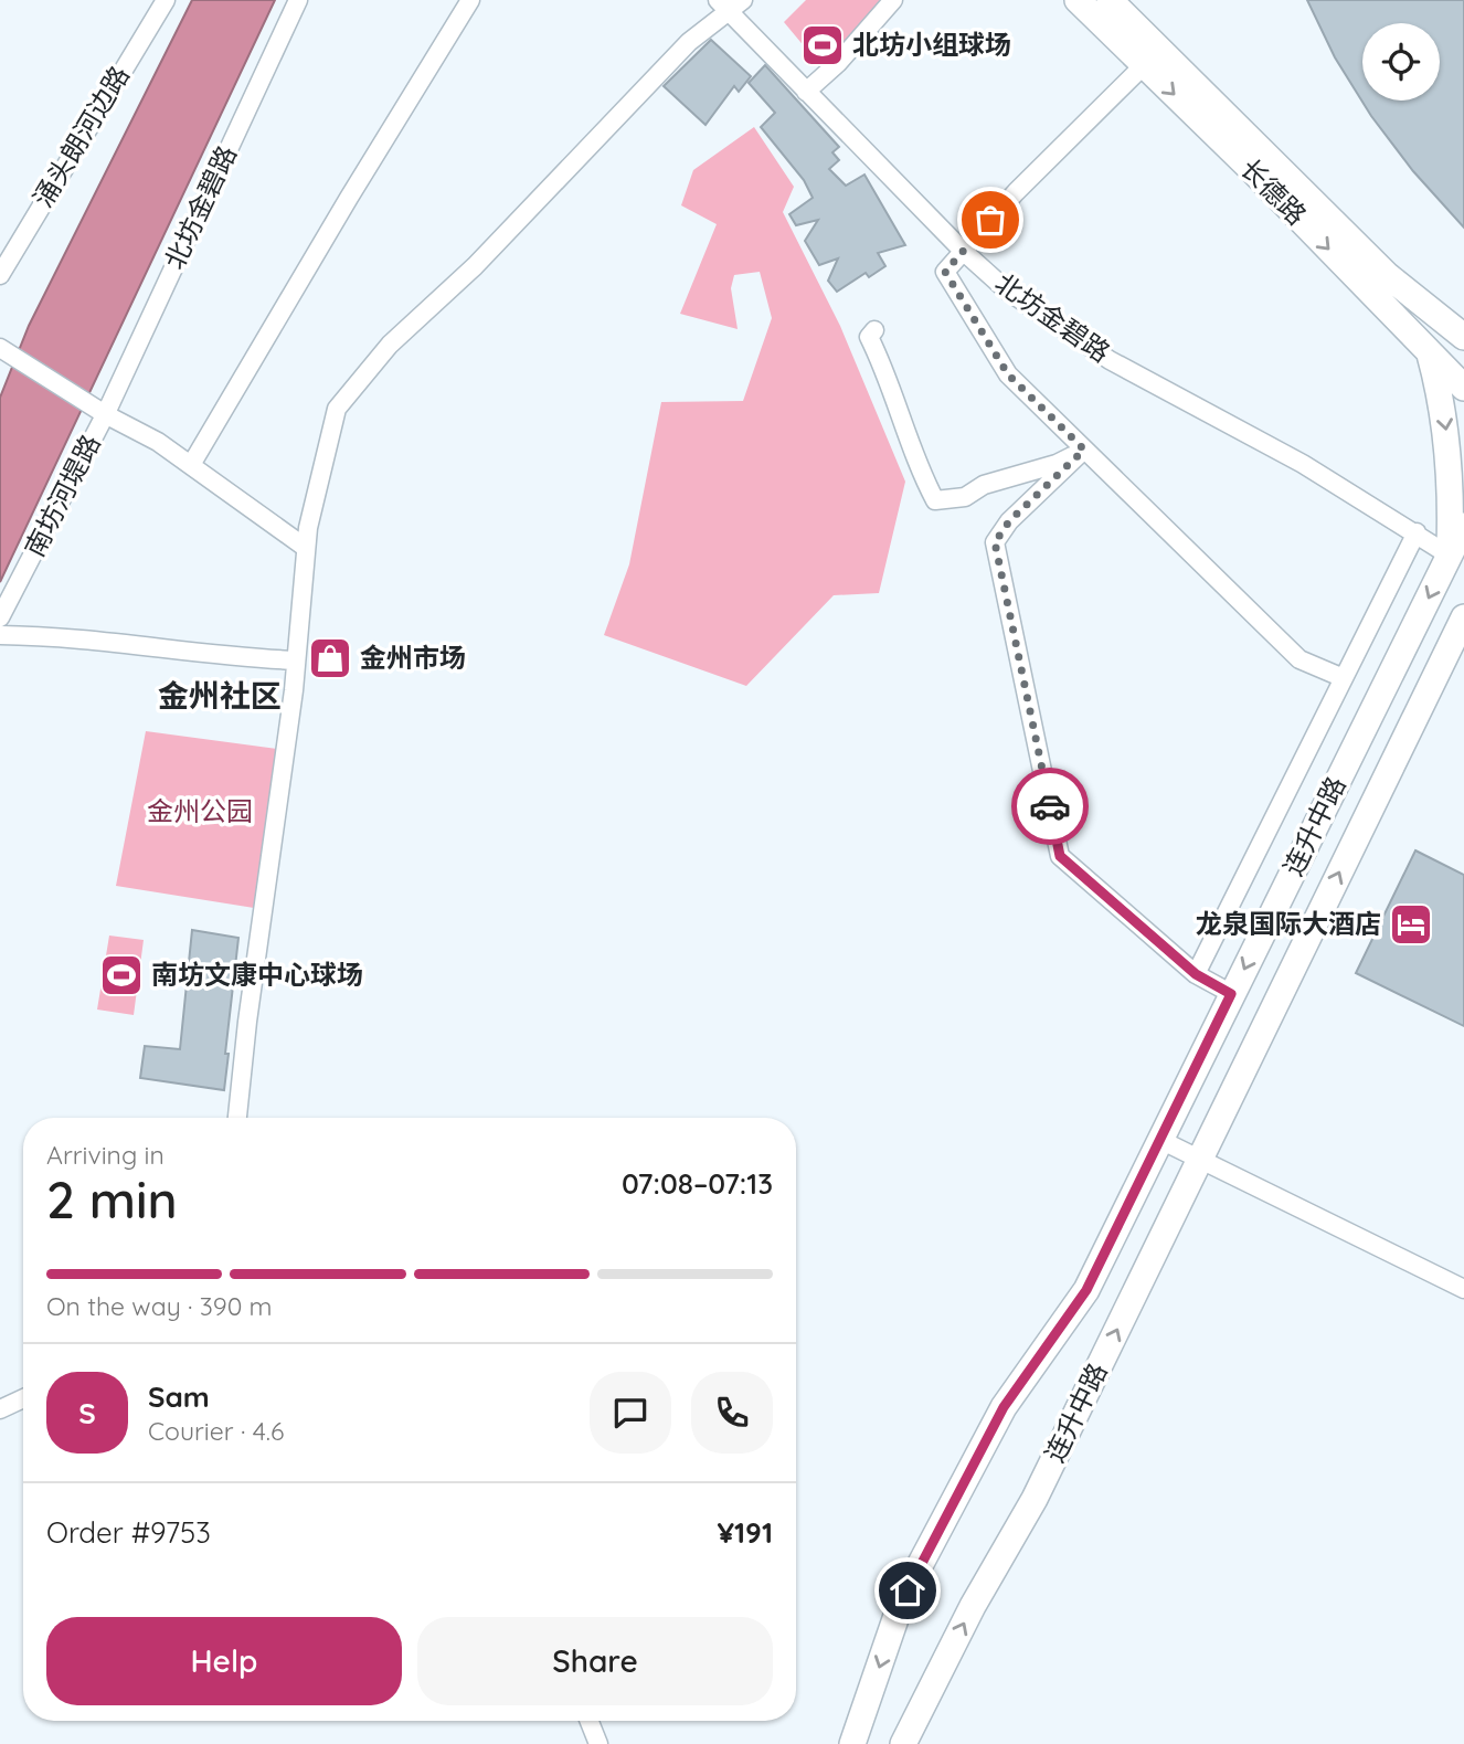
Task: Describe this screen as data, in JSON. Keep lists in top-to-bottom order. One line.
{"streets":{"main road":["长德路","连升中路"],"street":["涌头朗河边路","北坊金碧路","南坊河堤路"]},"crossings":[["北坊金碧路","南坊河堤路"],["北坊金碧路","连升中路"]],"districts":["金州社区"],"parks":["金州公园"],"places":{"sports":["北坊小组球场","南坊文康中心球场"],"shop":["金州市场"],"hotel":["龙泉国际大酒店"]},"page":{"heading":["2 min","Arriving in","07:08–07:13"],"panel":["Sam","Courier · 4.6","Order #9753","¥191"],"bar":"On the way · 390 m","round":"S","buttons":["Help","Share"]}}
